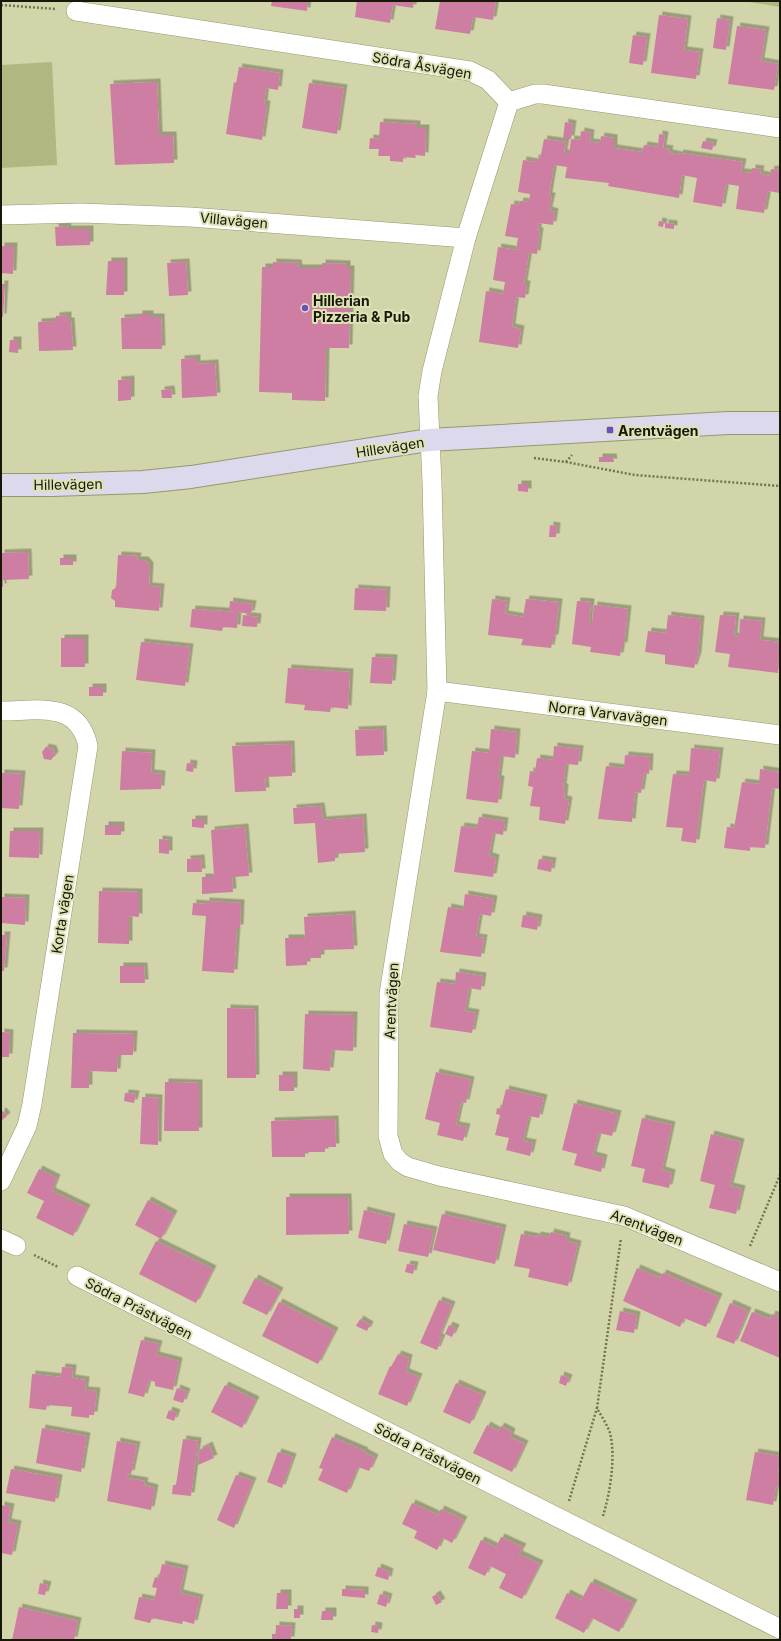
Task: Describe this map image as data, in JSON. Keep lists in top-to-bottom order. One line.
{"streets":{"street":["Södra Åsvägen","Villavägen","Hillevägen","Norra Varvavägen","Korta vägen","Arentvägen","Södra Prästvägen"]},"crossings":[["Hillevägen","Arentvägen"],["Norra Varvavägen","Arentvägen"]],"places":{"other":["Hillerian Pizzeria & Pub"],"transit":["Arentvägen"]}}
